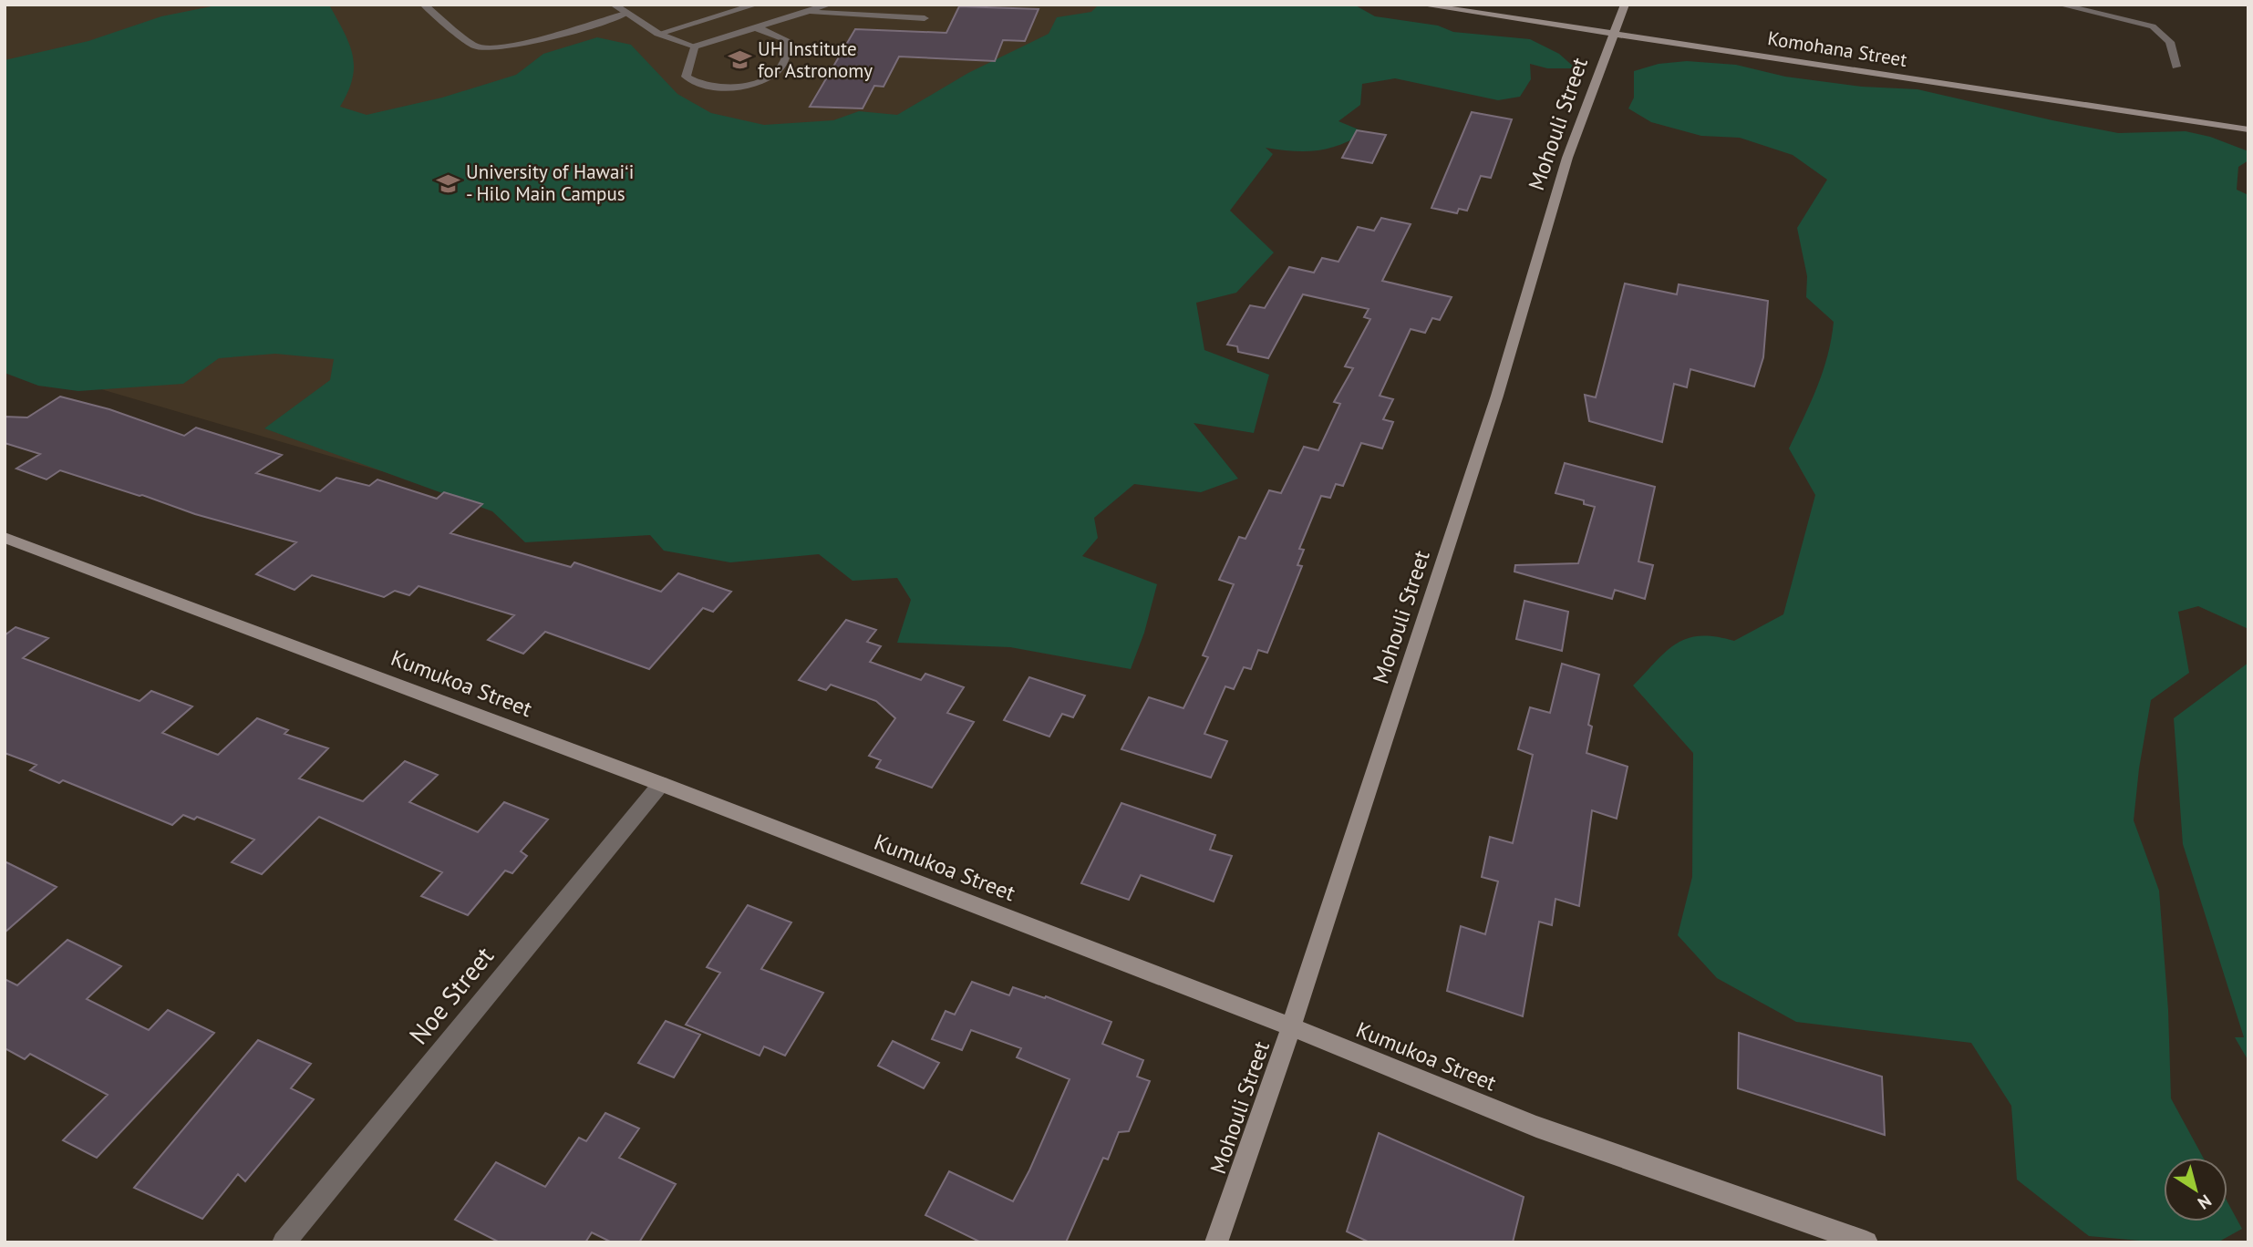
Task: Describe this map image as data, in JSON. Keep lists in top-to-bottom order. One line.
{"streets":{"street":["Komohana Street","Mohouli Street","Kumukoa Street","Noe Street"]},"crossings":[["Komohana Street","Mohouli Street"],["Mohouli Street","Kumukoa Street"],["Kumukoa Street","Noe Street"]],"places":{"school or university":["UH Institute for Astronomy","University of Hawaiʻi - Hilo Main Campus"]},"north":"bottom right"}
